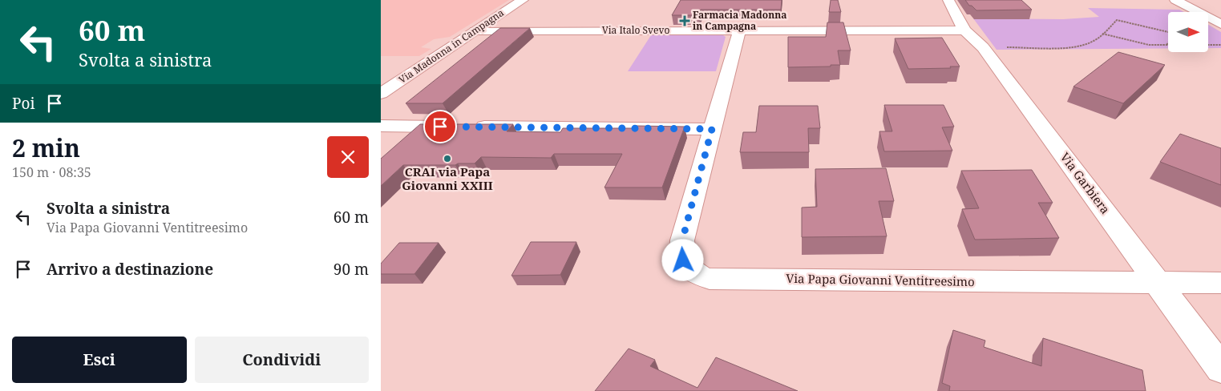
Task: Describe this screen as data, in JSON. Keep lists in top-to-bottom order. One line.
{"streets":{"street":["Via Italo Svevo","Via Madonna in Campagna","Via Garbiera","Via Papa Giovanni Ventitreesimo"]},"crossings":[["Via Italo Svevo","Via Madonna in Campagna"],["Via Italo Svevo","Via Garbiera"],["Via Italo Svevo","Via Papa Giovanni Ventitreesimo"],["Via Garbiera","Via Papa Giovanni Ventitreesimo"]],"places":{"health":["Farmacia Madonna in Campagna"],"other":["CRAI via Papa Giovanni XXIII"]},"north":"right","page":{"turn":["60 m","Svolta a sinistra"],"then":"Poi","heading":["2 min","150 m · 08:35"],"list":[{"name":"Svolta a sinistra","note":"Via Papa Giovanni Ventitreesimo","value":"60 m"},{"name":"Arrivo a destinazione","value":"90 m"}],"buttons":["Esci","Condividi"]}}
